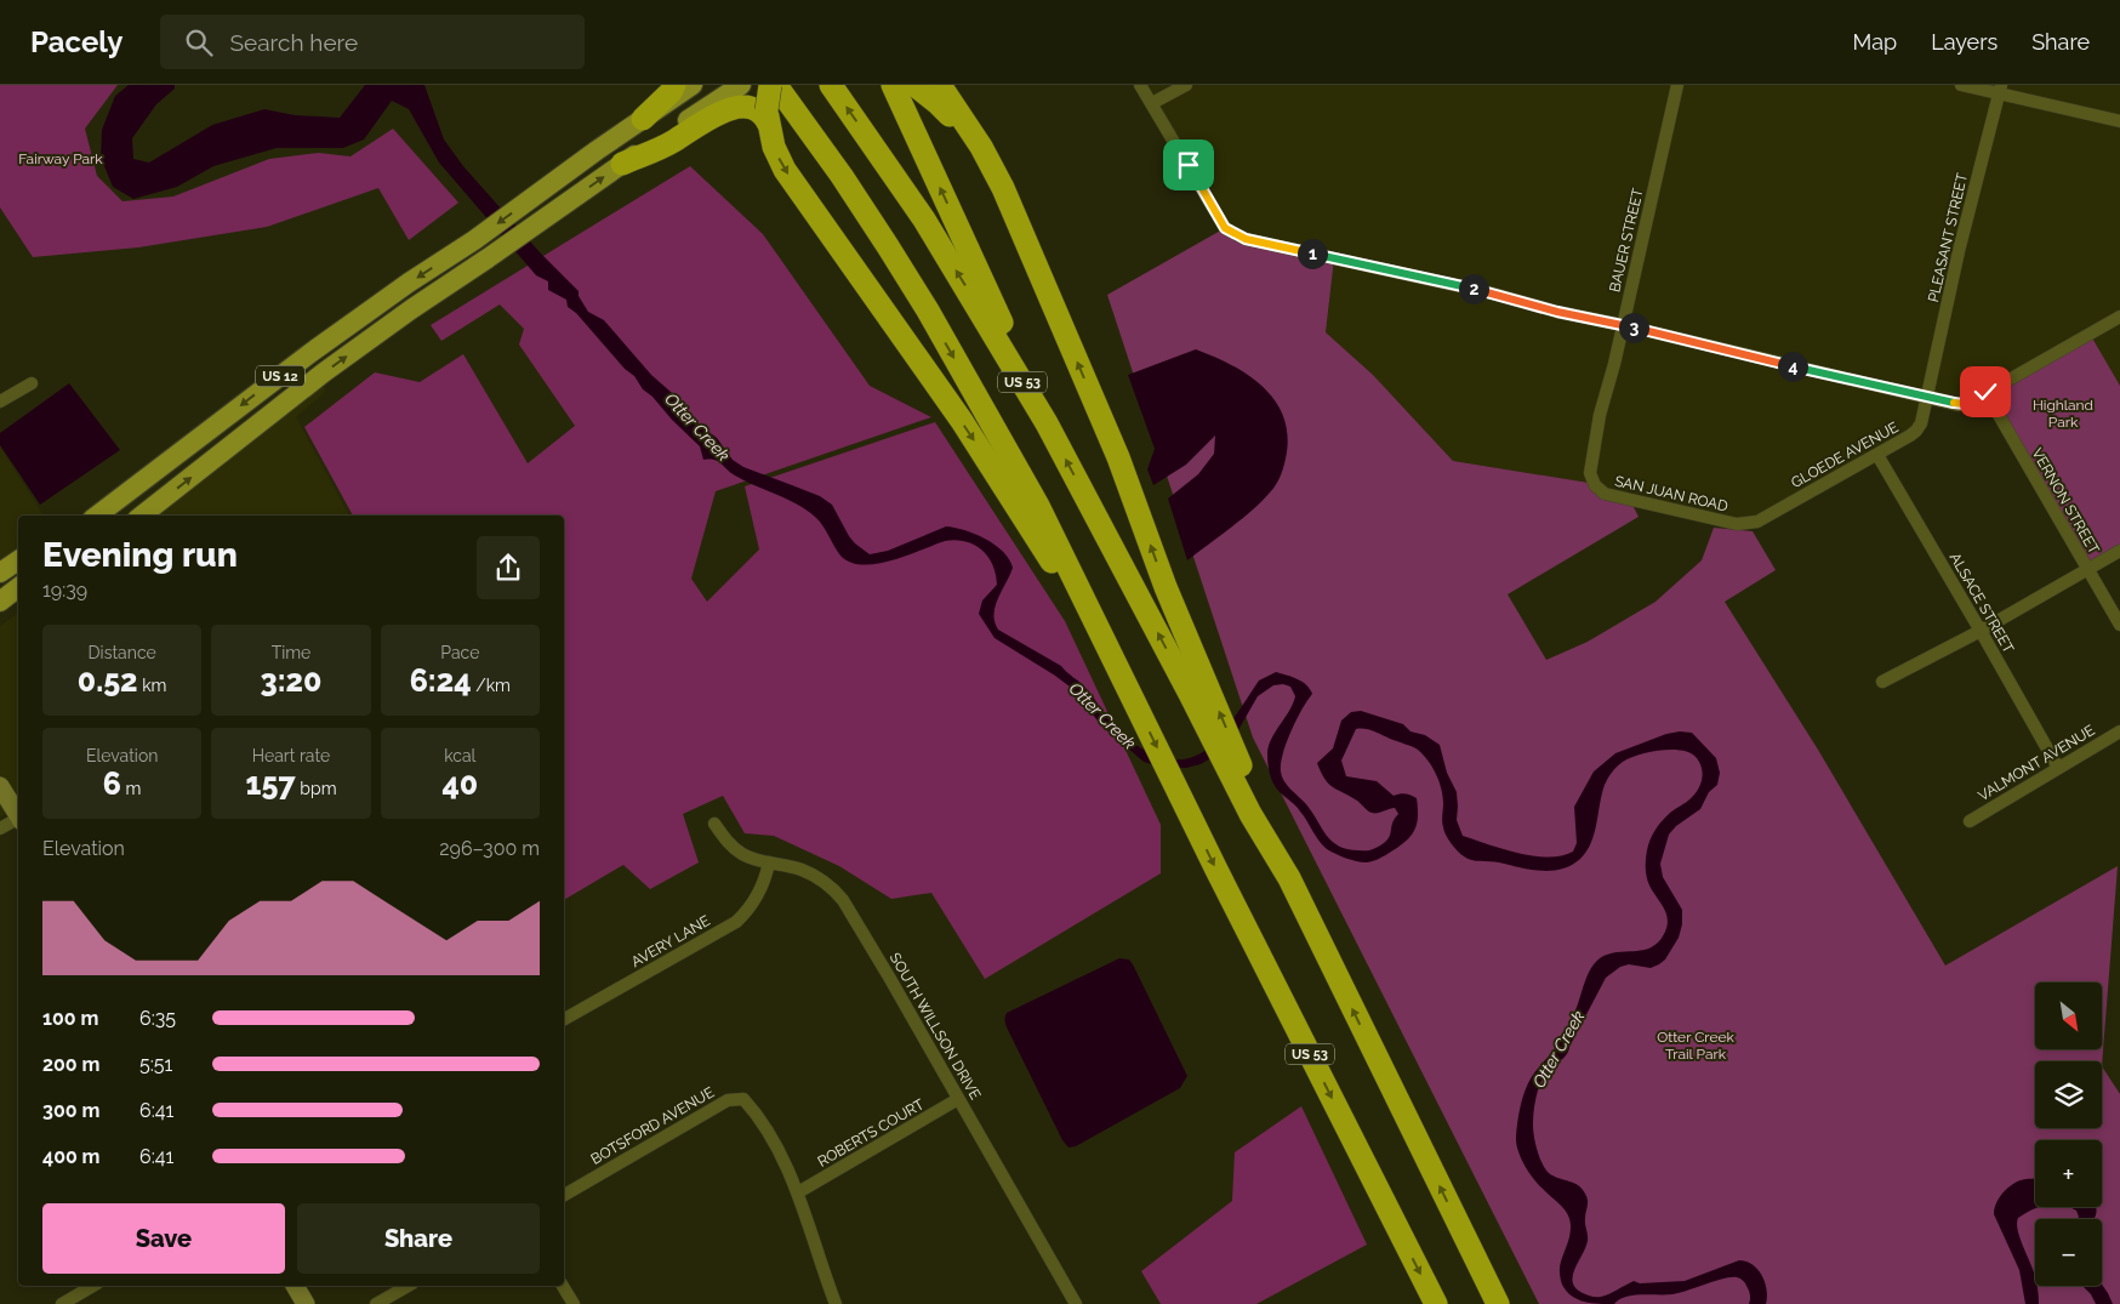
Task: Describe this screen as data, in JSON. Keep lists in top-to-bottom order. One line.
{"streets":{"highway":["US 53"],"main road":["US 12"],"street":["PLEASANT STREET","BAUER STREET","GLOEDE AVENUE","SAN JUAN ROAD","VERNON STREET","ALSACE STREET","VALMONT AVENUE","AVERY LANE","SOUTH WILLSON DRIVE","BOTSFORD AVENUE","ROBERTS COURT"]},"crossings":[["PLEASANT STREET","GLOEDE AVENUE"],["BAUER STREET","SAN JUAN ROAD"],["GLOEDE AVENUE","SAN JUAN ROAD"],["GLOEDE AVENUE","ALSACE STREET"],["ALSACE STREET","VALMONT AVENUE"],["AVERY LANE","SOUTH WILLSON DRIVE"],["SOUTH WILLSON DRIVE","ROBERTS COURT"],["BOTSFORD AVENUE","ROBERTS COURT"]],"water":["Otter Creek"],"parks":["Fairway Park","Highland Park","Otter Creek Trail Park"],"north":"bottom right","page":{"header":"Pacely","search":"Search here","nav":["Map","Layers","Share"],"pins":["1","2","3","4"],"heading":["Evening run","19:39"],"stats":[["Distance","0.52 km"],["Time","3:20"],["Pace","6:24 /km"],["Elevation","6 m"],["Heart rate","157 bpm"],["kcal","40"]],"chart":["Elevation","296–300 m"],"map_buttons":["+","−"],"list":[{"name":"100 m","note":"6:35"},{"name":"200 m","note":"5:51"},{"name":"300 m","note":"6:41"},{"name":"400 m","note":"6:41"}],"buttons":["Save","Share"]}}
